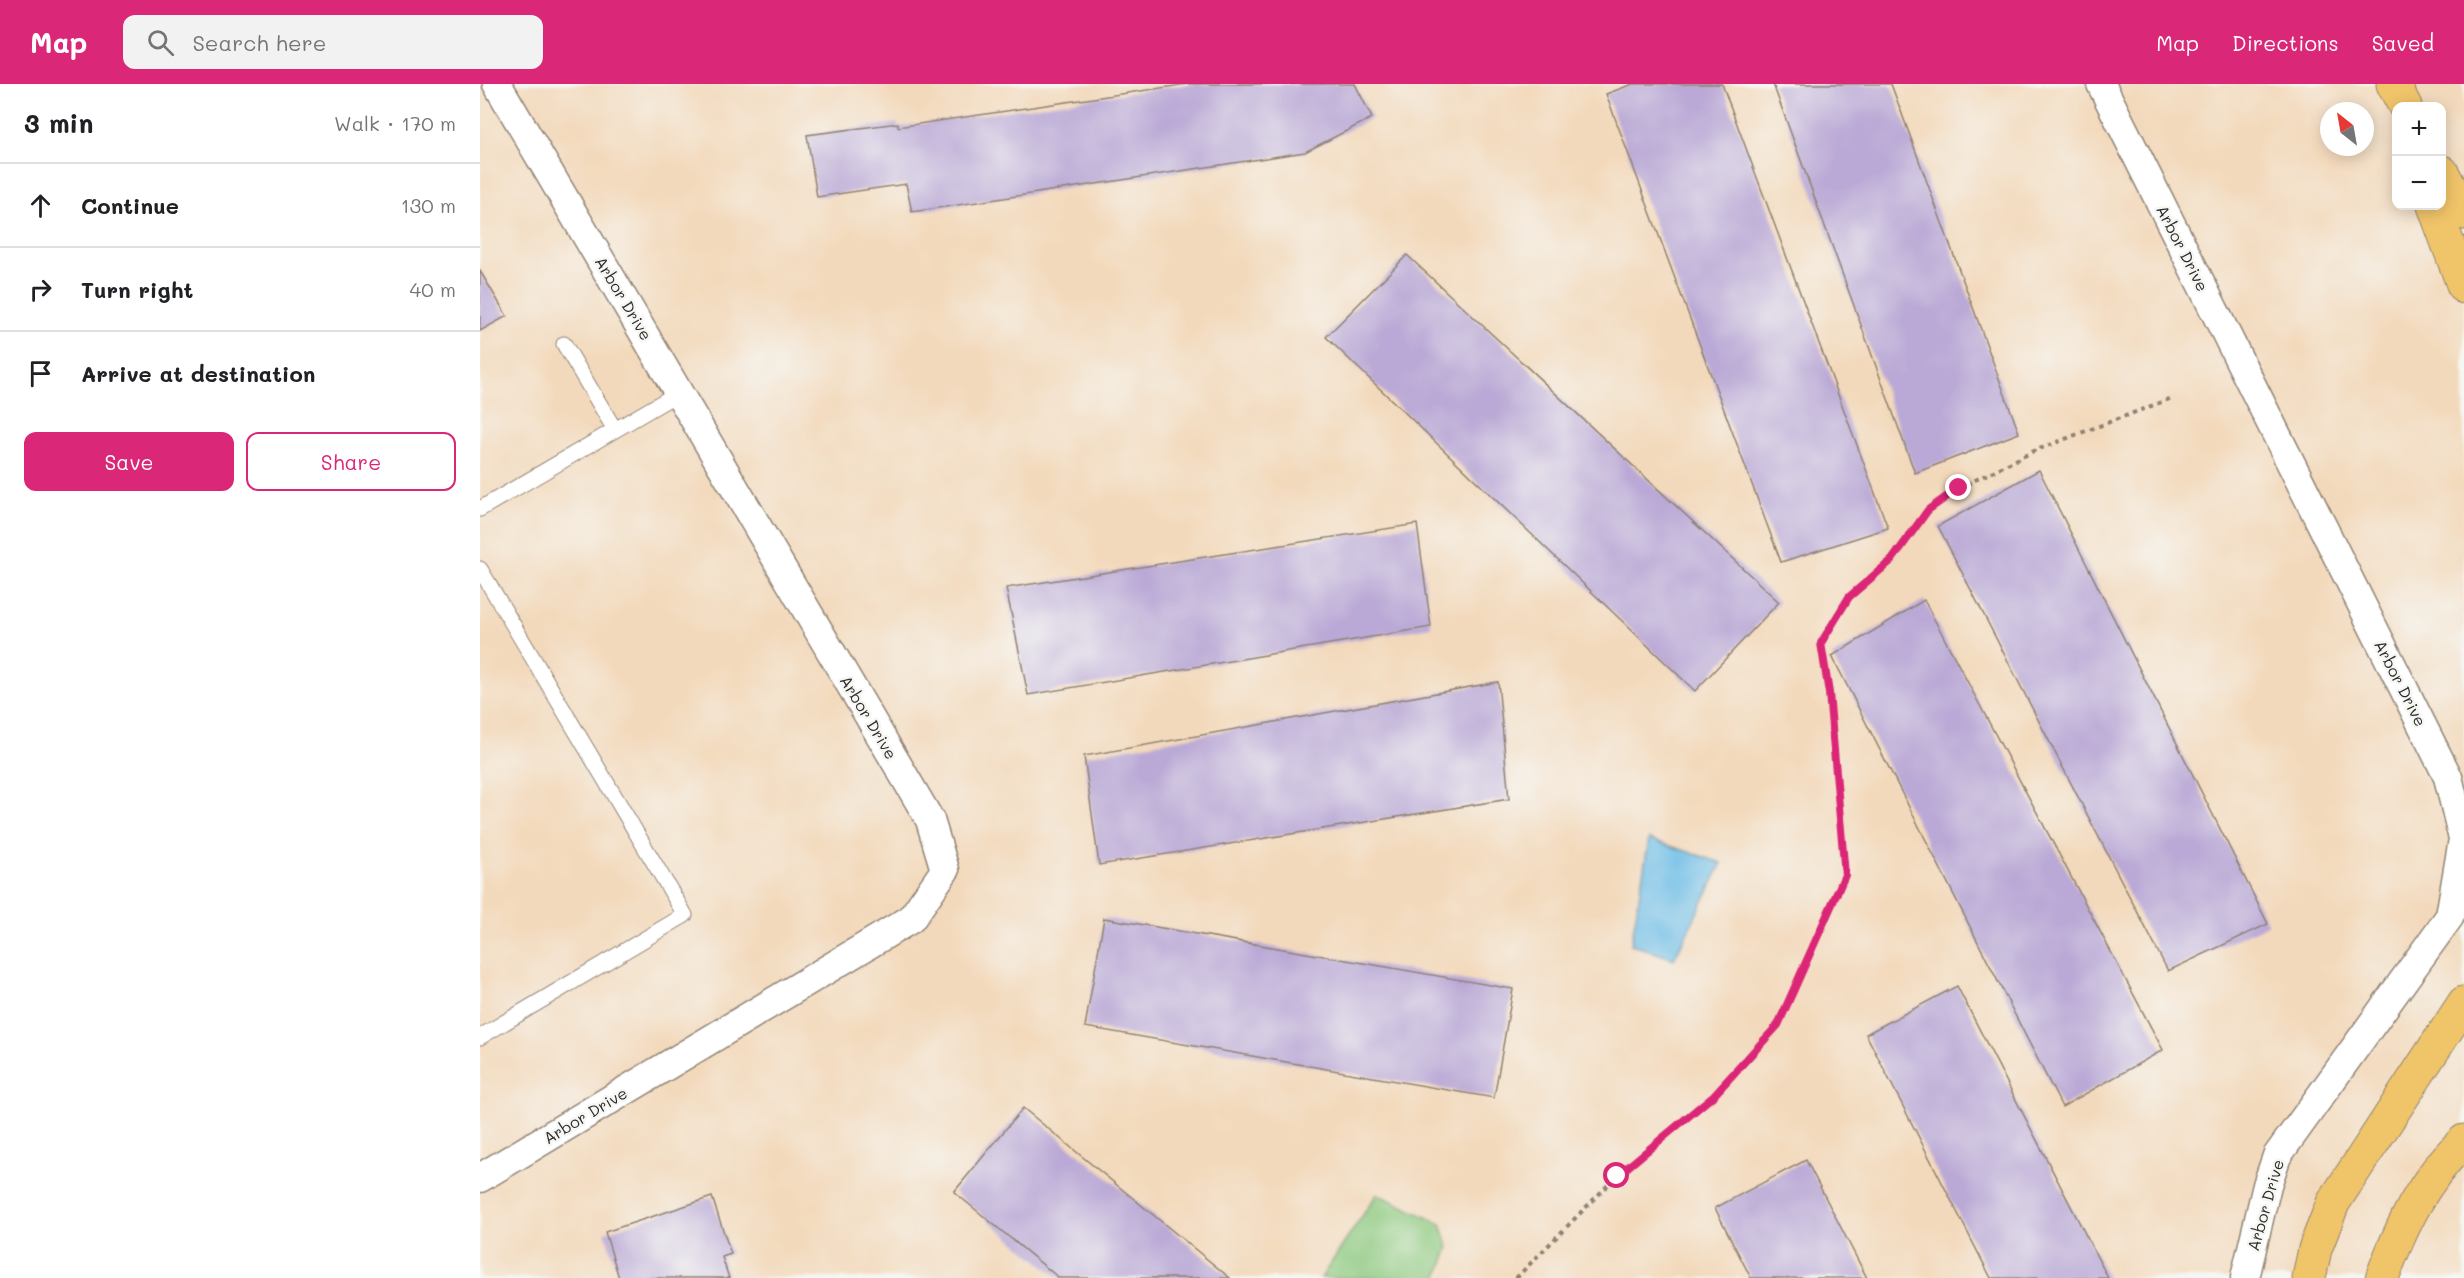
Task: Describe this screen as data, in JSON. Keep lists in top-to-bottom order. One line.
{"streets":{"street":["Arbor Drive"]},"north":"top left","page":{"header":"Map","search":"Search here","nav":["Map","Directions","Saved"],"heading":["3 min","Walk · 170 m"],"map_buttons":["+","−"],"list":[["Continue","130 m"],["Turn right","40 m"],"Arrive at destination"],"buttons":["Save","Share"]}}
